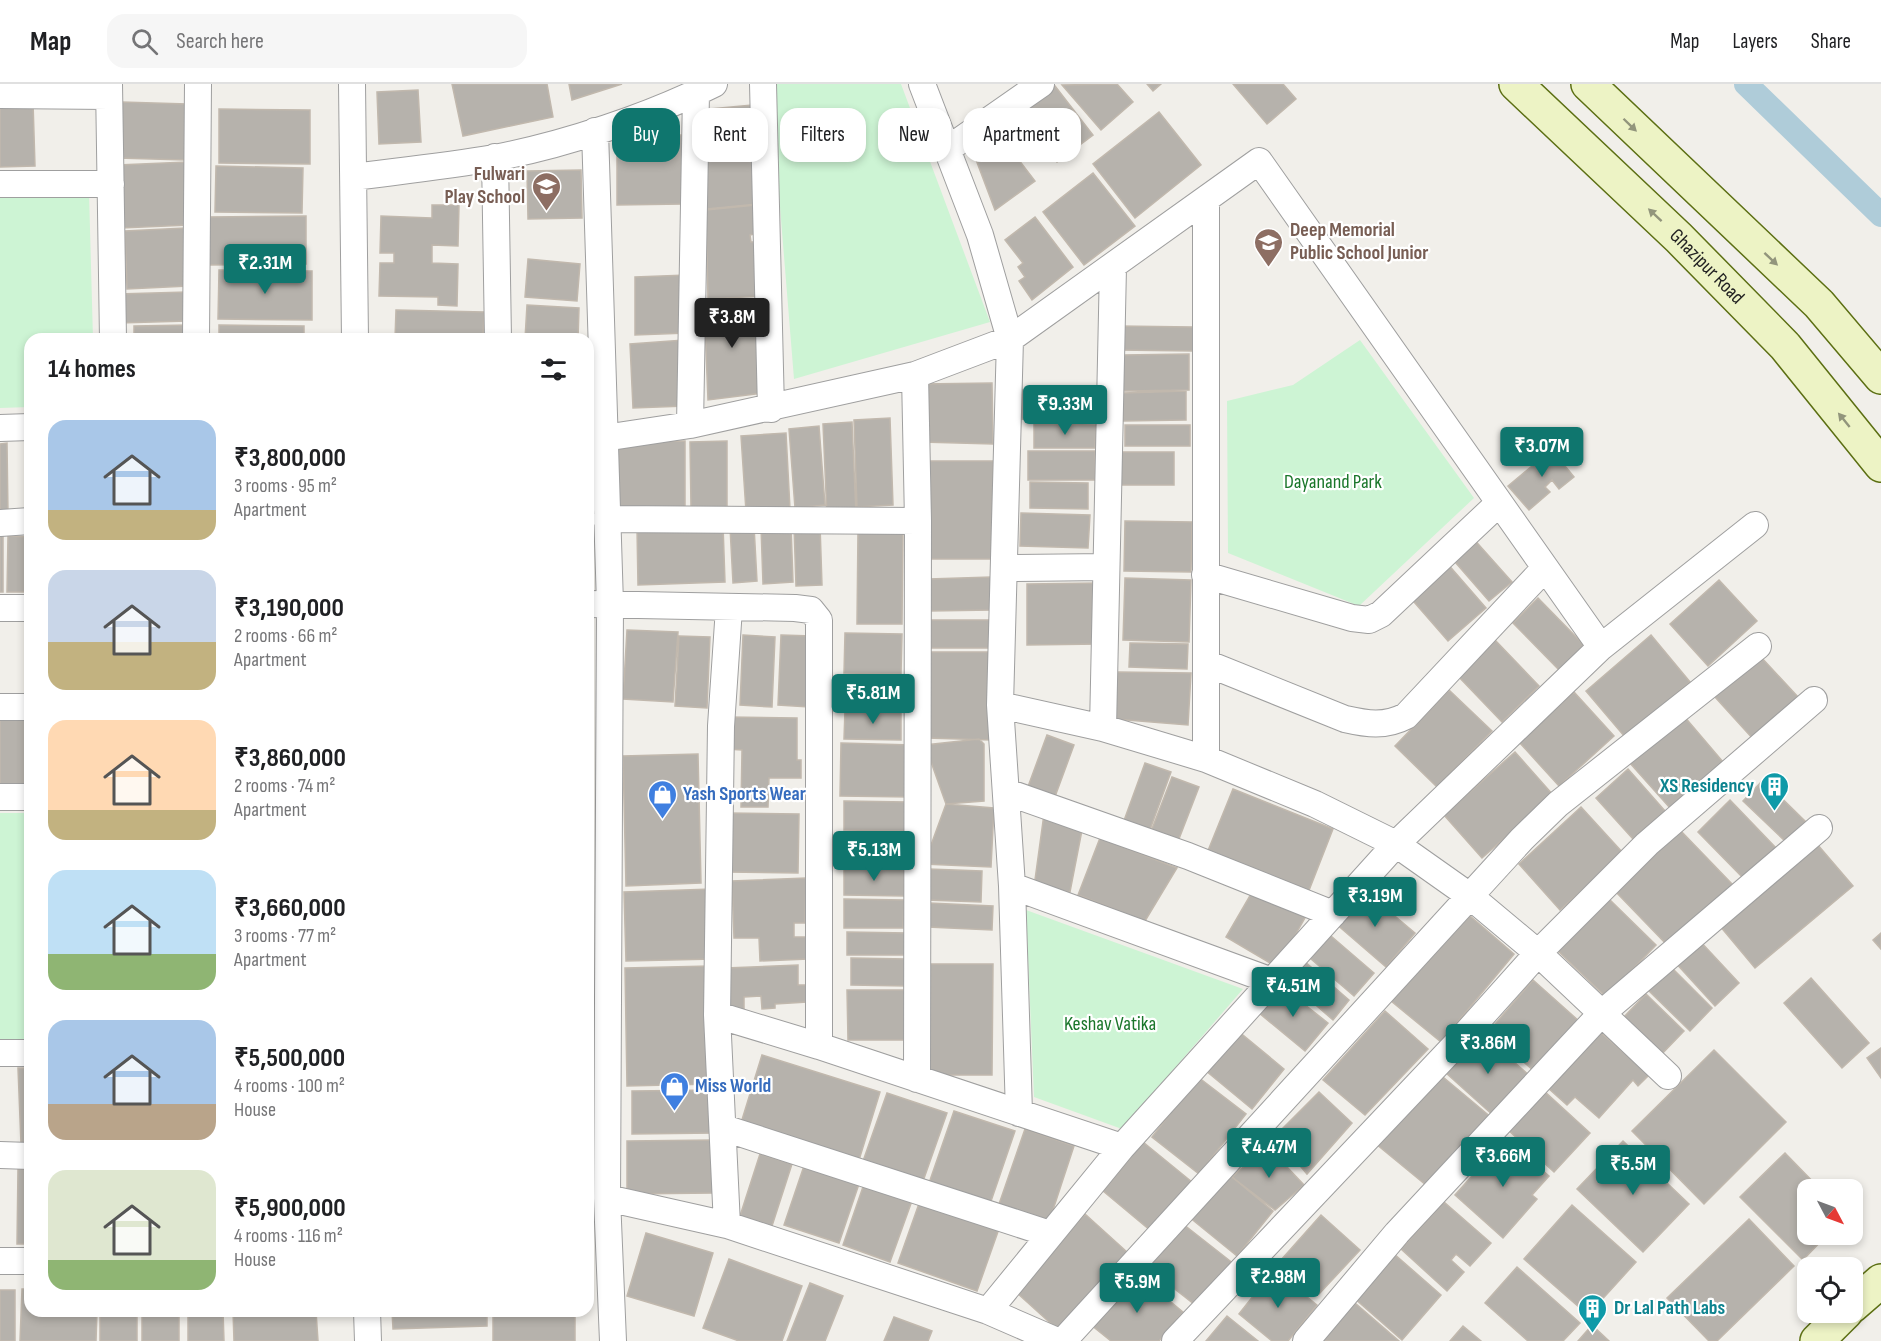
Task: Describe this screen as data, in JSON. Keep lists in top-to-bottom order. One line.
{"streets":{"main road":["Ghazipur Road"]},"parks":["Dayanand Park","Keshav Vatika"],"places":{"school or university":["Fulwari Play School","Deep Memorial Public School Junior"],"building":["XS Residency","Dr Lal Path Labs"],"shop":["Yash Sports Wear","Miss World"]},"north":"bottom right","page":{"header":"Map","search":"Search here","nav":["Map","Layers","Share"],"chip":["Buy","Rent","Filters","New","Apartment"],"price":["₹2.31M","₹3.8M","₹9.33M","₹3.07M","₹5.81M","₹5.13M","₹3.19M","₹4.51M","₹3.86M","₹4.47M","₹3.66M","₹5.5M","₹2.98M","₹5.9M"],"heading":"14 homes","list":[{"name":"₹3,800,000","note":"3 rooms · 95 m² · Apartment"},{"name":"₹3,190,000","note":"2 rooms · 66 m² · Apartment"},{"name":"₹3,860,000","note":"2 rooms · 74 m² · Apartment"},{"name":"₹3,660,000","note":"3 rooms · 77 m² · Apartment"},{"name":"₹5,500,000","note":"4 rooms · 100 m² · House"},{"name":"₹5,900,000","note":"4 rooms · 116 m² · House"}]}}
